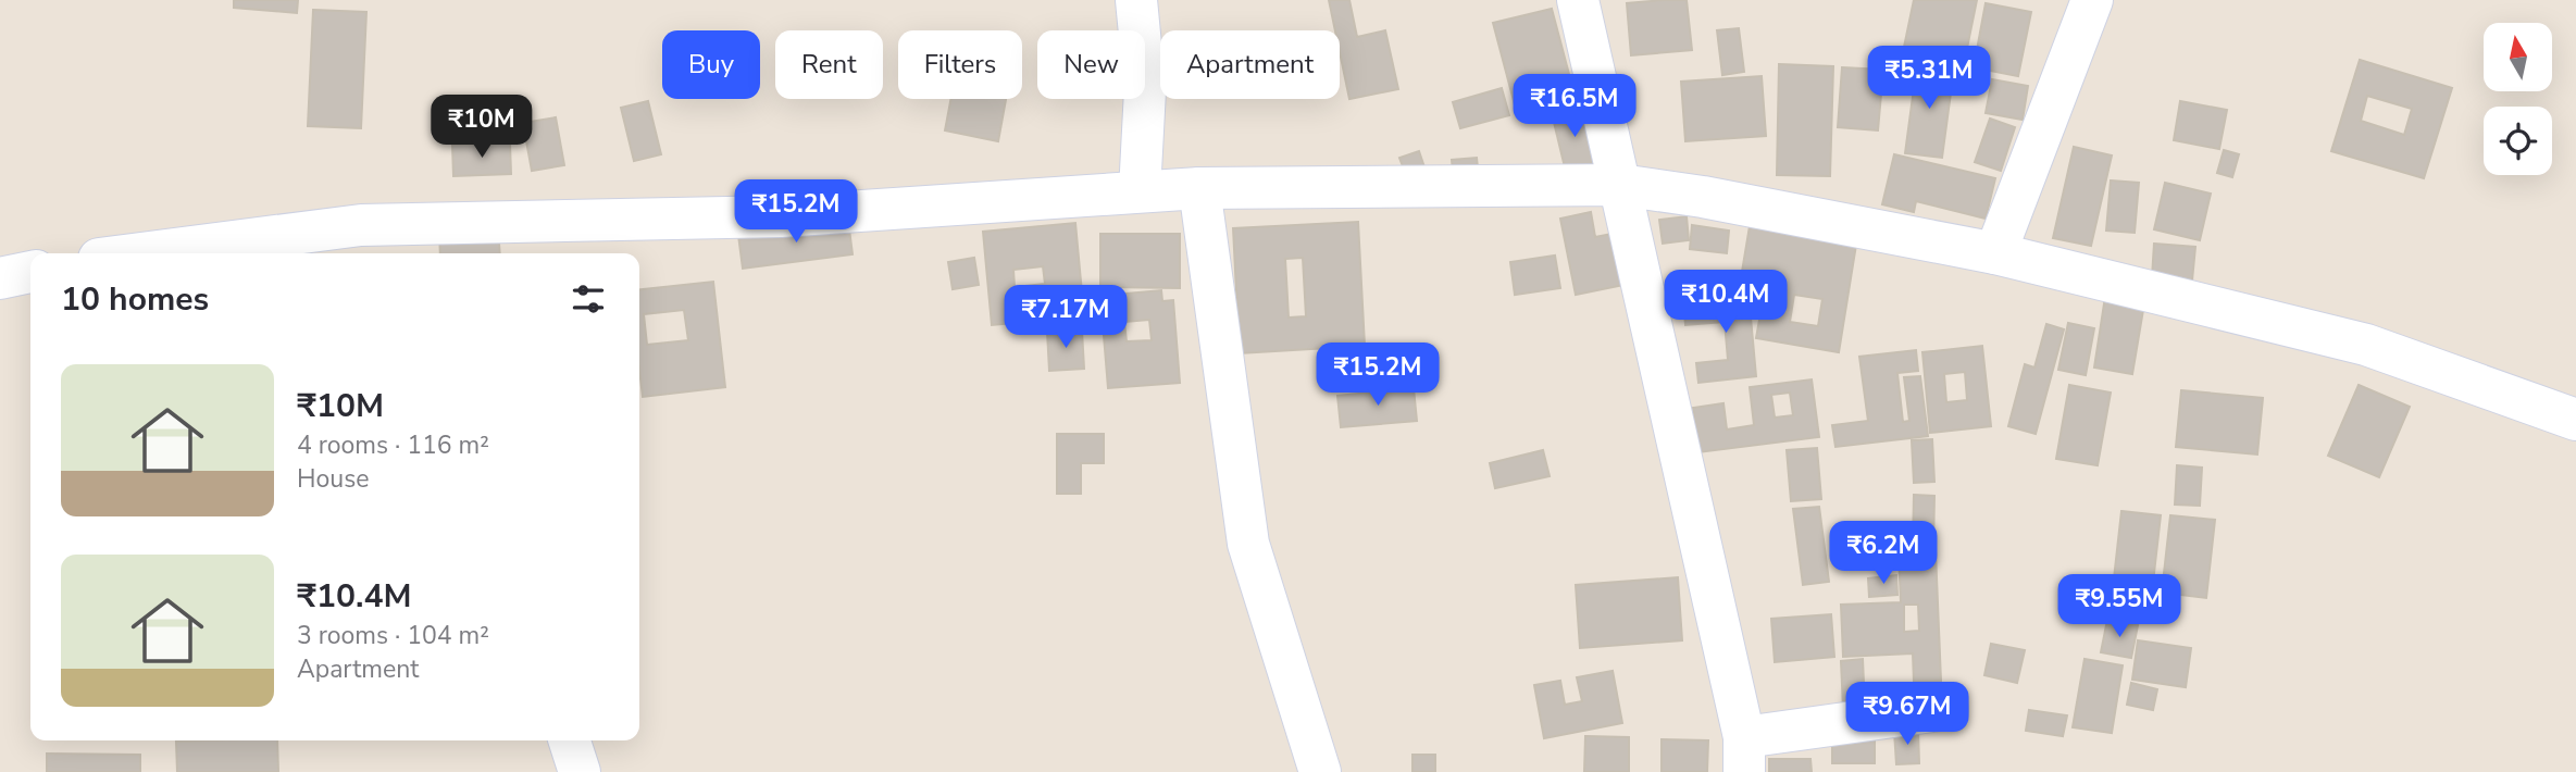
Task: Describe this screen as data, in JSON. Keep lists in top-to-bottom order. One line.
{"north":"top","page":{"chip":["Buy","Rent","Filters","New","Apartment"],"price":["₹5.31M","₹16.5M","₹10M","₹15.2M","₹10.4M","₹7.17M","₹15.2M","₹6.2M","₹9.55M","₹9.67M"],"heading":"10 homes","list":[{"name":"₹10M","note":"4 rooms · 116 m² · House"},{"name":"₹10.4M","note":"3 rooms · 104 m² · Apartment"}]}}
